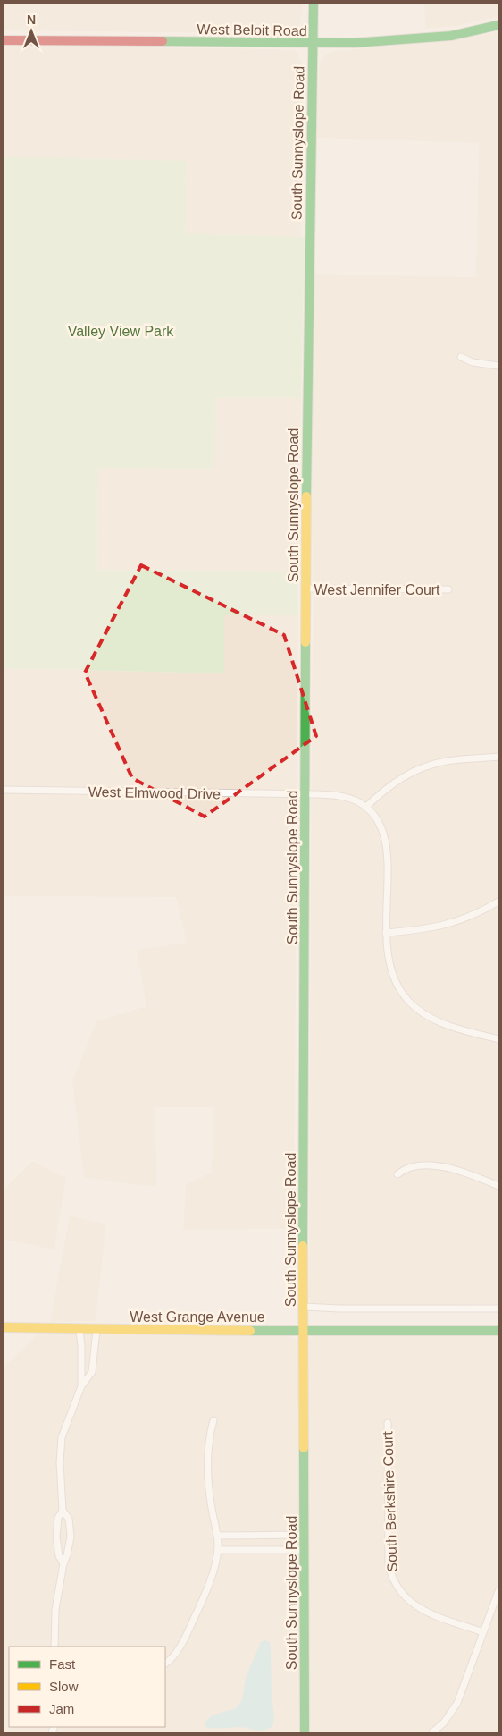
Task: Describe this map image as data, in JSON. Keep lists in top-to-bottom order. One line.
{"streets":{"street":["West Beloit Road","South Sunnyslope Road","West Jennifer Court","West Elmwood Drive","West Grange Avenue","South Berkshire Court"]},"crossings":[["West Beloit Road","South Sunnyslope Road"],["South Sunnyslope Road","West Jennifer Court"],["South Sunnyslope Road","West Elmwood Drive"],["South Sunnyslope Road","West Grange Avenue"]],"parks":["Valley View Park"],"legend":["Fast","Slow","Jam"],"north":"top"}
